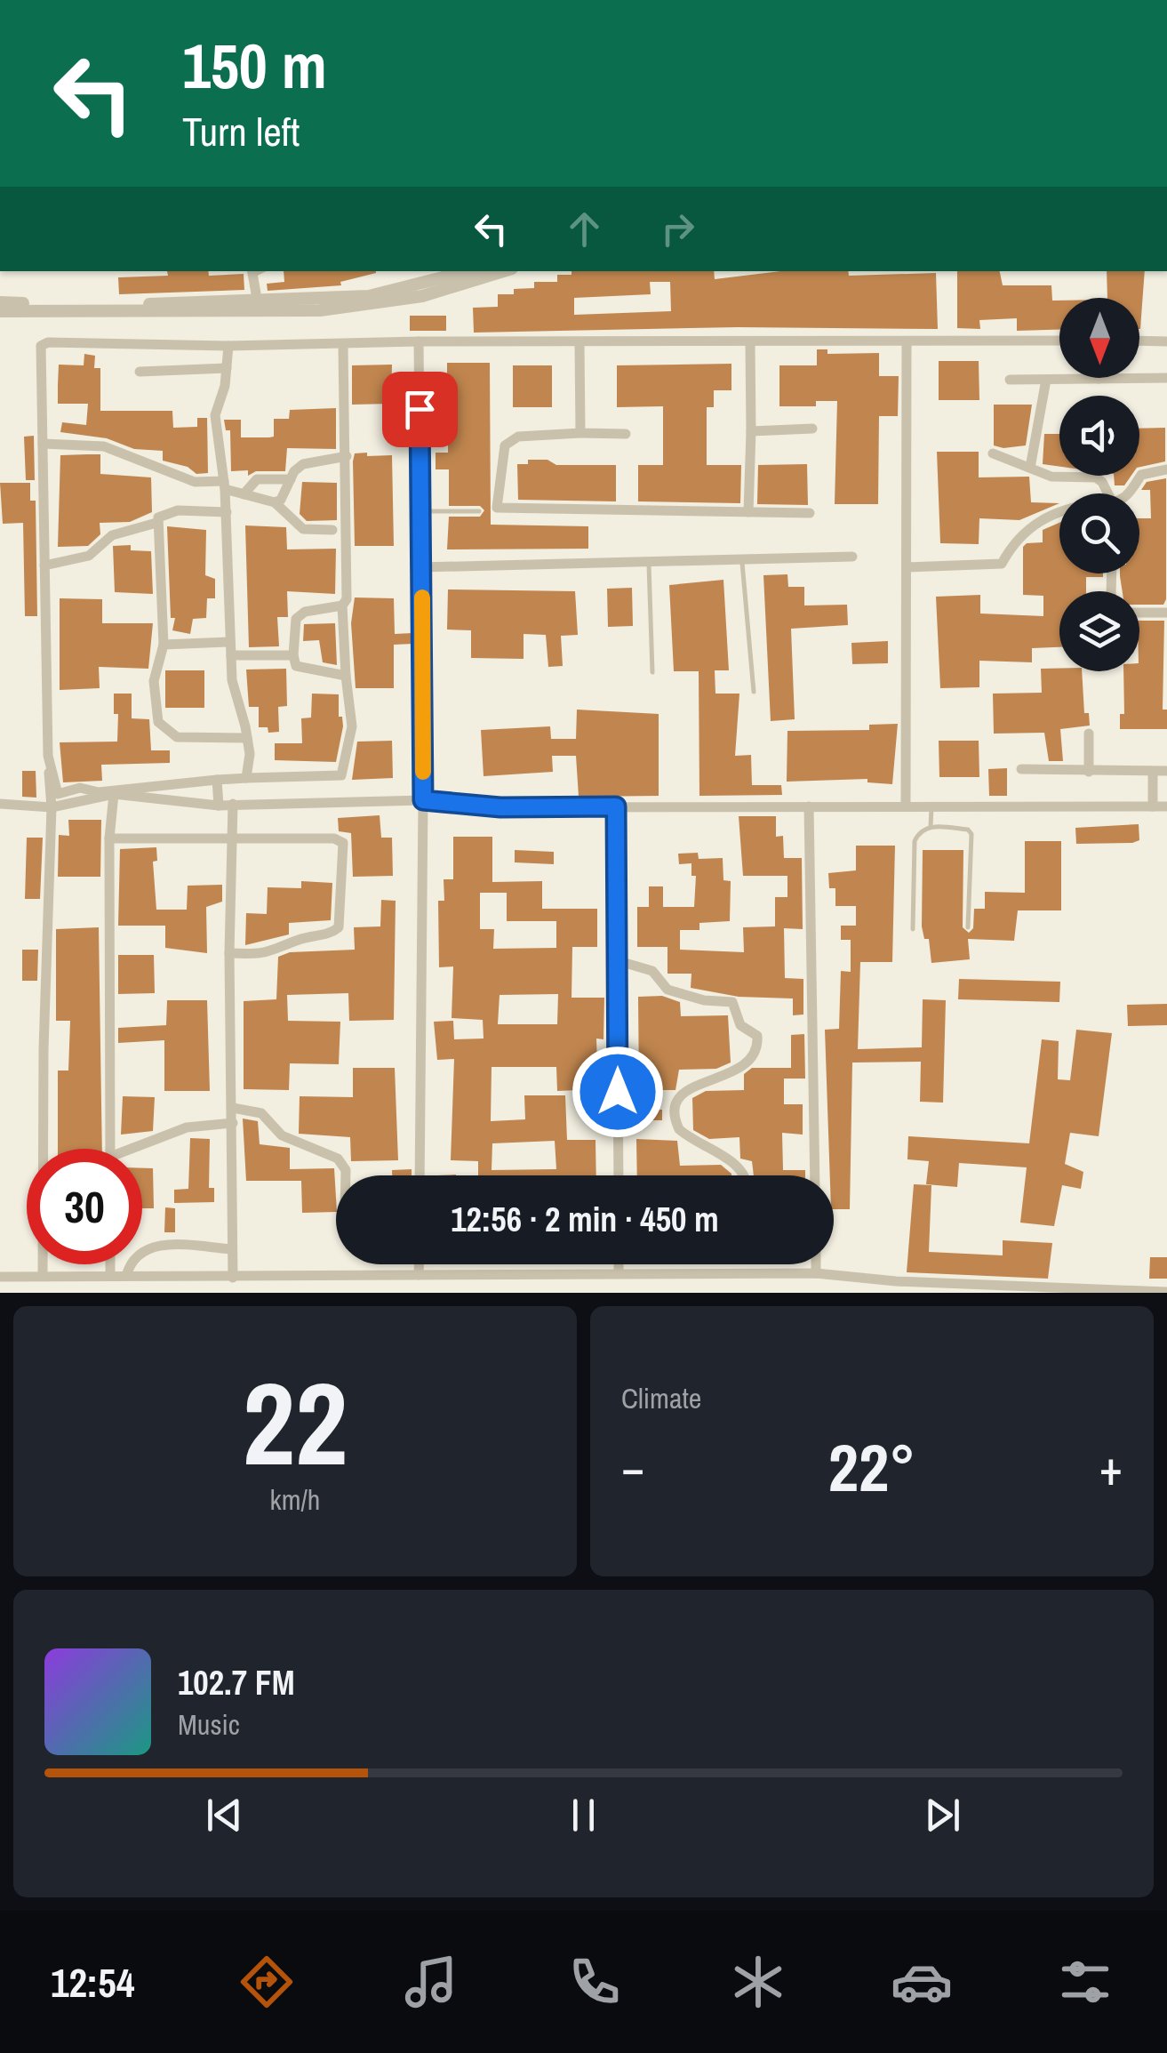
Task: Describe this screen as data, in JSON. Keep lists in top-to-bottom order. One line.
{"north":"bottom","page":{"turn":["150 m","Turn left"],"limit":"30","trip":"12:56 · 2 min · 450 m","tile":[["22","km/h"],"Climate"],"heat":["−","22°","+"],"song":["102.7 FM","Music"],"tabs":"12:54"}}
